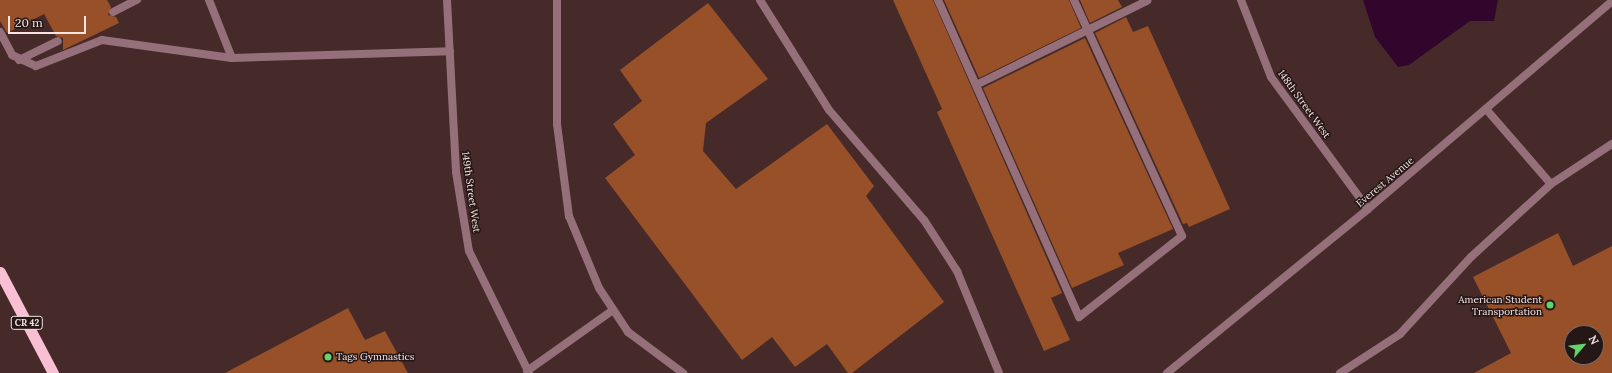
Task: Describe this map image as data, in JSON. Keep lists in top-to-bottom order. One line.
{"streets":{"highway":["CR 42"],"street":["148th Street West","Everest Avenue","149th Street West"]},"crossings":[["148th Street West","Everest Avenue"]],"places":["American Student Transportation","Tags Gymnastics"],"scale_bar":"20 m","north":"top right"}
